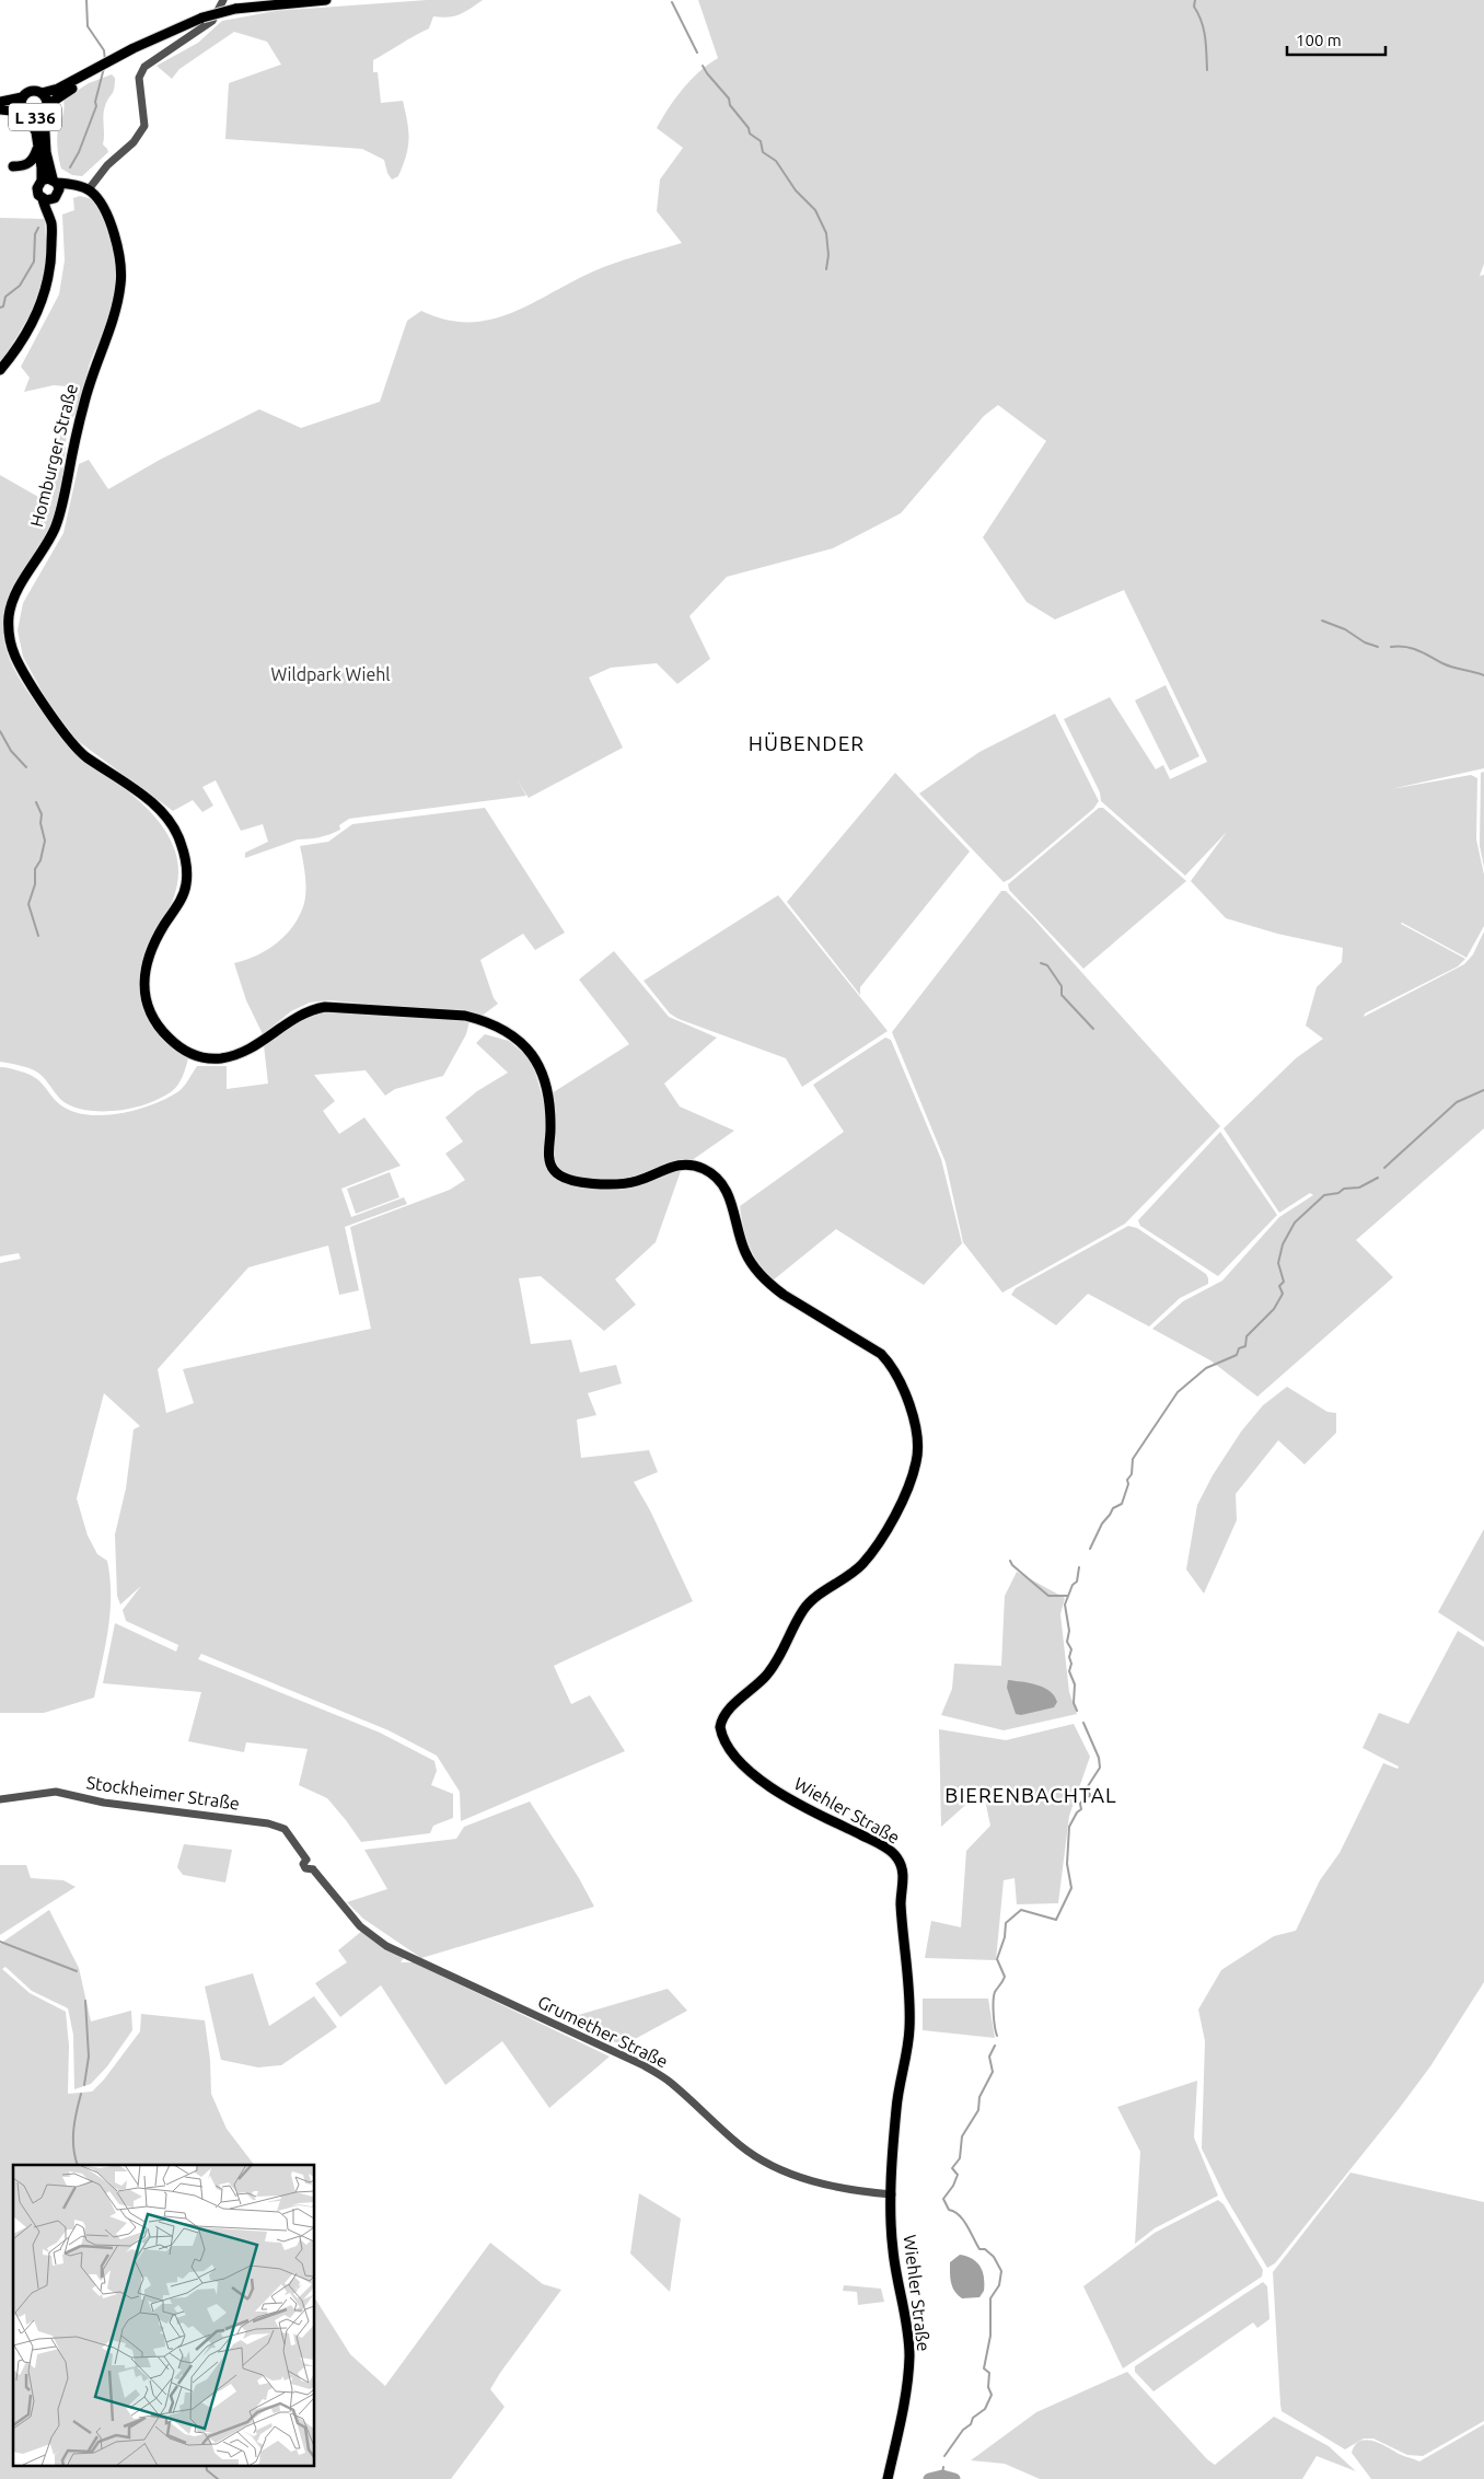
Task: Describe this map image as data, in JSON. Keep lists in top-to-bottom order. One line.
{"streets":{"main road":["L 336","Homburger Straße","Wiehler Straße"],"street":["Stockheimer Straße","Grumether Straße"]},"crossings":[["Homburger Straße","Wiehler Straße"],["Stockheimer Straße","Grumether Straße"],["Wiehler Straße","Grumether Straße"]],"districts":["HÜBENDER","BIERENBACHTAL"],"parks":["Wildpark Wiehl"],"scale_bar":"100 m"}
